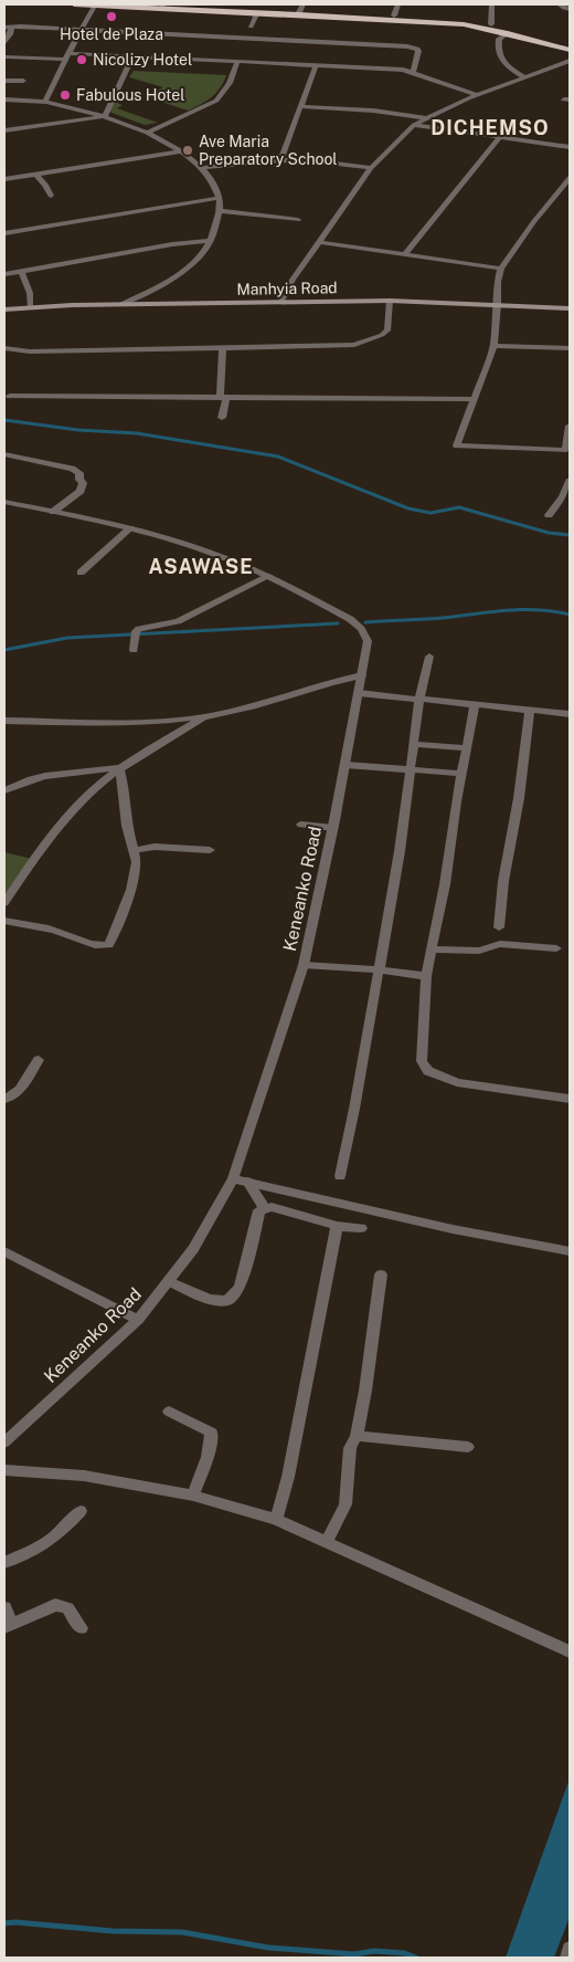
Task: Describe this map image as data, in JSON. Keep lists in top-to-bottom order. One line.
{"streets":{"main road":["Manhyia Road"],"street":["Keneanko Road"]},"districts":["DICHEMSO","ASAWASE"],"places":["Hotel de Plaza","Nicolizy Hotel","Fabulous Hotel","Ave Maria Preparatory School"]}
